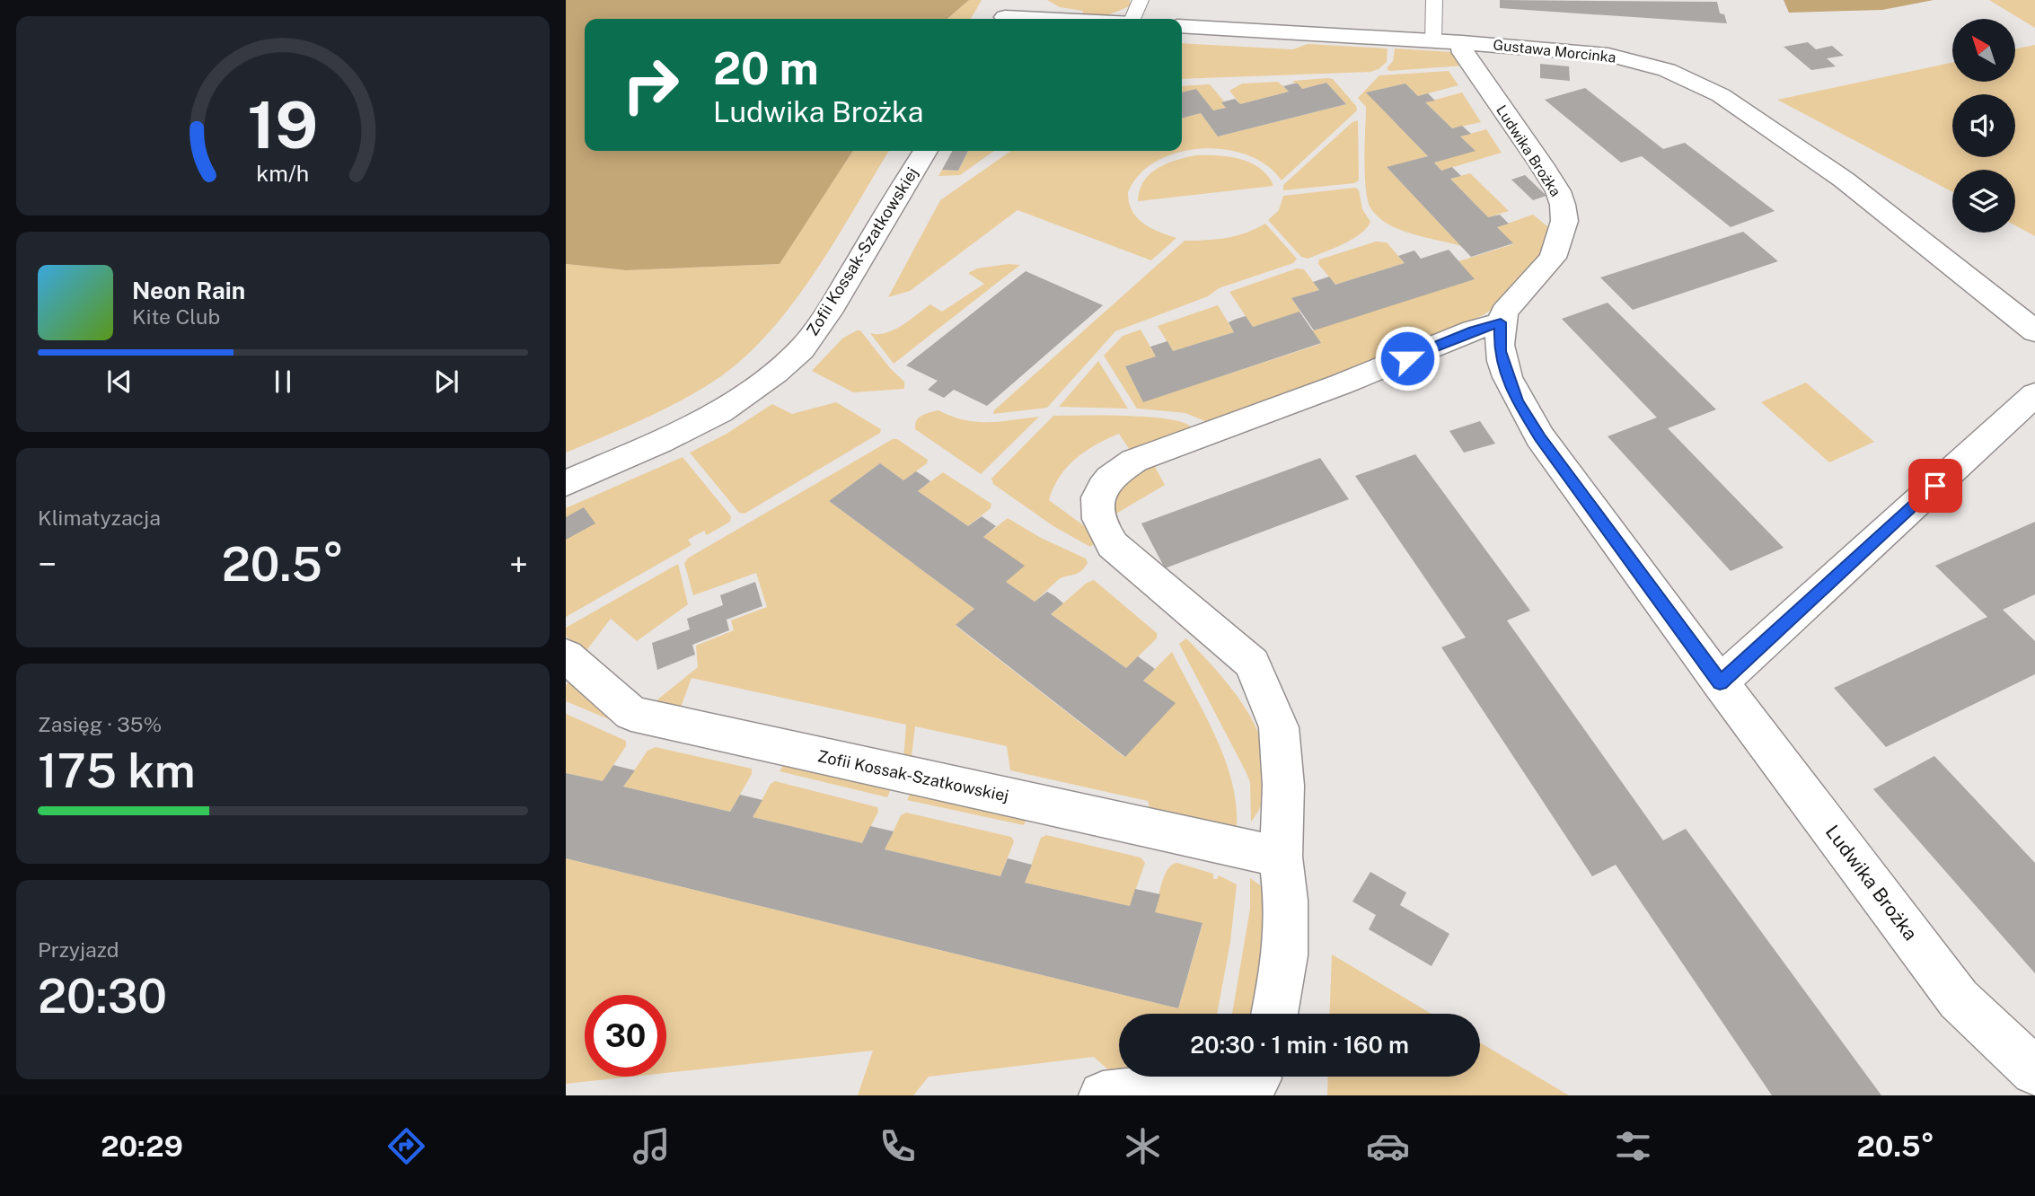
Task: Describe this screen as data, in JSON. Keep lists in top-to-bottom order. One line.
{"streets":{"street":["Gustawa Morcinka","Ludwika Brożka","Zofii Kossak-Szatkowskiej"]},"crossings":[["Gustawa Morcinka","Ludwika Brożka"]],"north":"top left","page":{"turn":["20 m","Ludwika Brożka"],"song":["Neon Rain","Kite Club"],"tile":["Klimatyzacja",["Zasięg · 35%","175 km"],["Przyjazd","20:30"]],"heat":["−","20.5°","+"],"limit":"30","trip":"20:30 · 1 min · 160 m","tabs":["20:29","20.5°"],"gauge":["19","km/h"]}}
